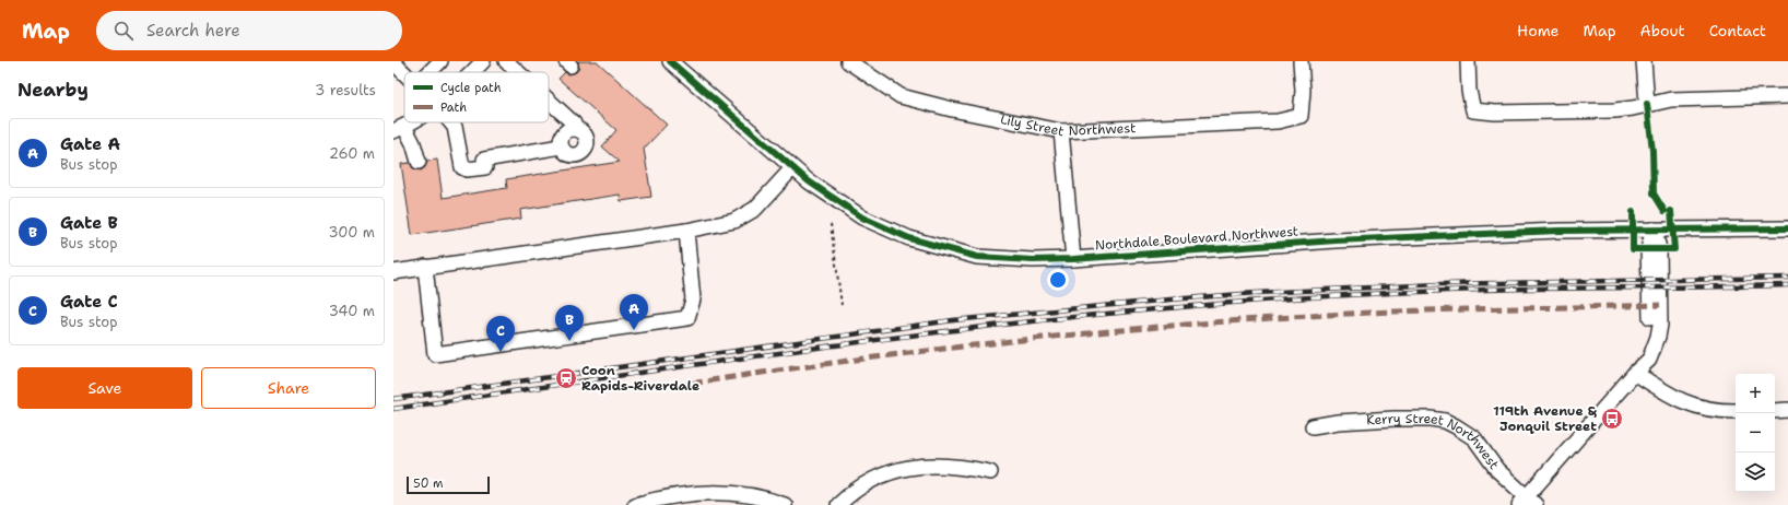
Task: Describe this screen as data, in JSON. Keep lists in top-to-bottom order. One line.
{"streets":{"street":["Lily Street Northwest","Northdale Boulevard Northwest","Kerry Street Northwest"]},"places":{"station":["Coon Rapids-Riverdale"],"bus stop":["119th Avenue & Jonquil Street"]},"legend":["Cycle path","Path"],"scale_bar":"50 m","page":{"header":"Map","search":"Search here","nav":["Home","Map","About","Contact"],"heading":["Nearby","3 results"],"list":[{"mark":"A","name":"Gate A","note":"Bus stop","value":"260 m"},{"mark":"B","name":"Gate B","note":"Bus stop","value":"300 m"},{"mark":"C","name":"Gate C","note":"Bus stop","value":"340 m"}],"pins":["A","B","C"],"buttons":["Save","Share"],"map_buttons":["+","−"],"scale":"50 m"}}
